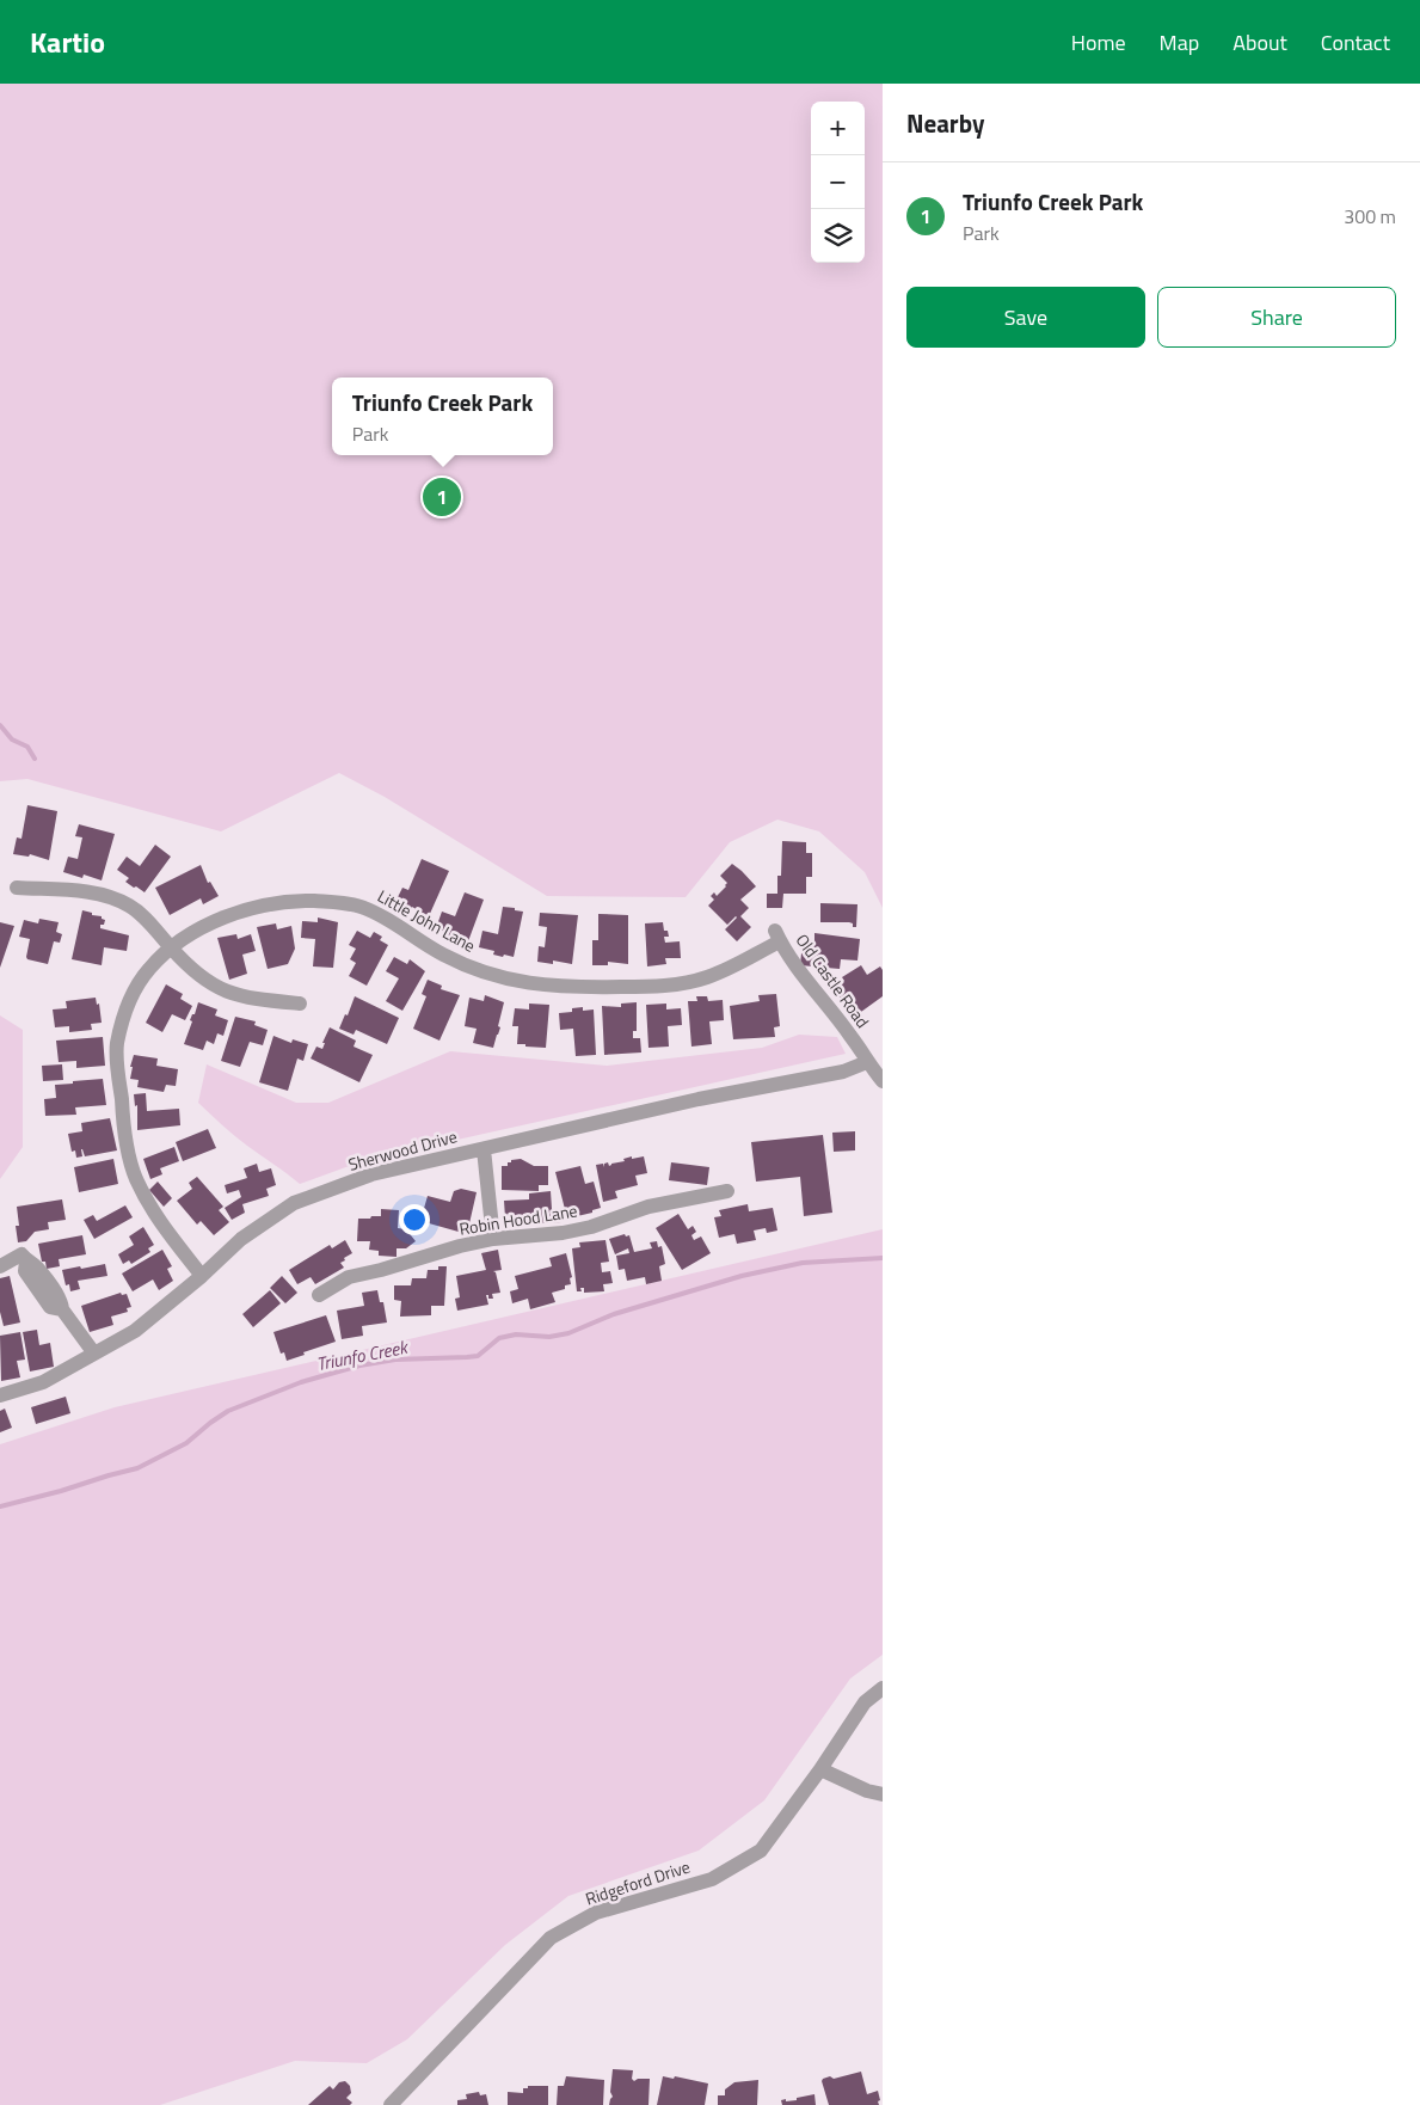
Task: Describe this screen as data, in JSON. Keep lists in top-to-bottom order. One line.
{"streets":{"street":["Little John Lane","Old Castle Road","Sherwood Drive","Robin Hood Lane","Ridgeford Drive"]},"crossings":[["Little John Lane","Old Castle Road"],["Little John Lane","Sherwood Drive"],["Old Castle Road","Sherwood Drive"]],"water":["Triunfo Creek"],"page":{"header":"Kartio","nav":["Home","Map","About","Contact"],"heading":"Nearby","map_buttons":["+","−"],"list":[{"mark":"1","name":"Triunfo Creek Park","note":"Park","value":"300 m"}],"buttons":["Save","Share"],"popup":["Triunfo Creek Park","Park"],"pins":"1"}}
